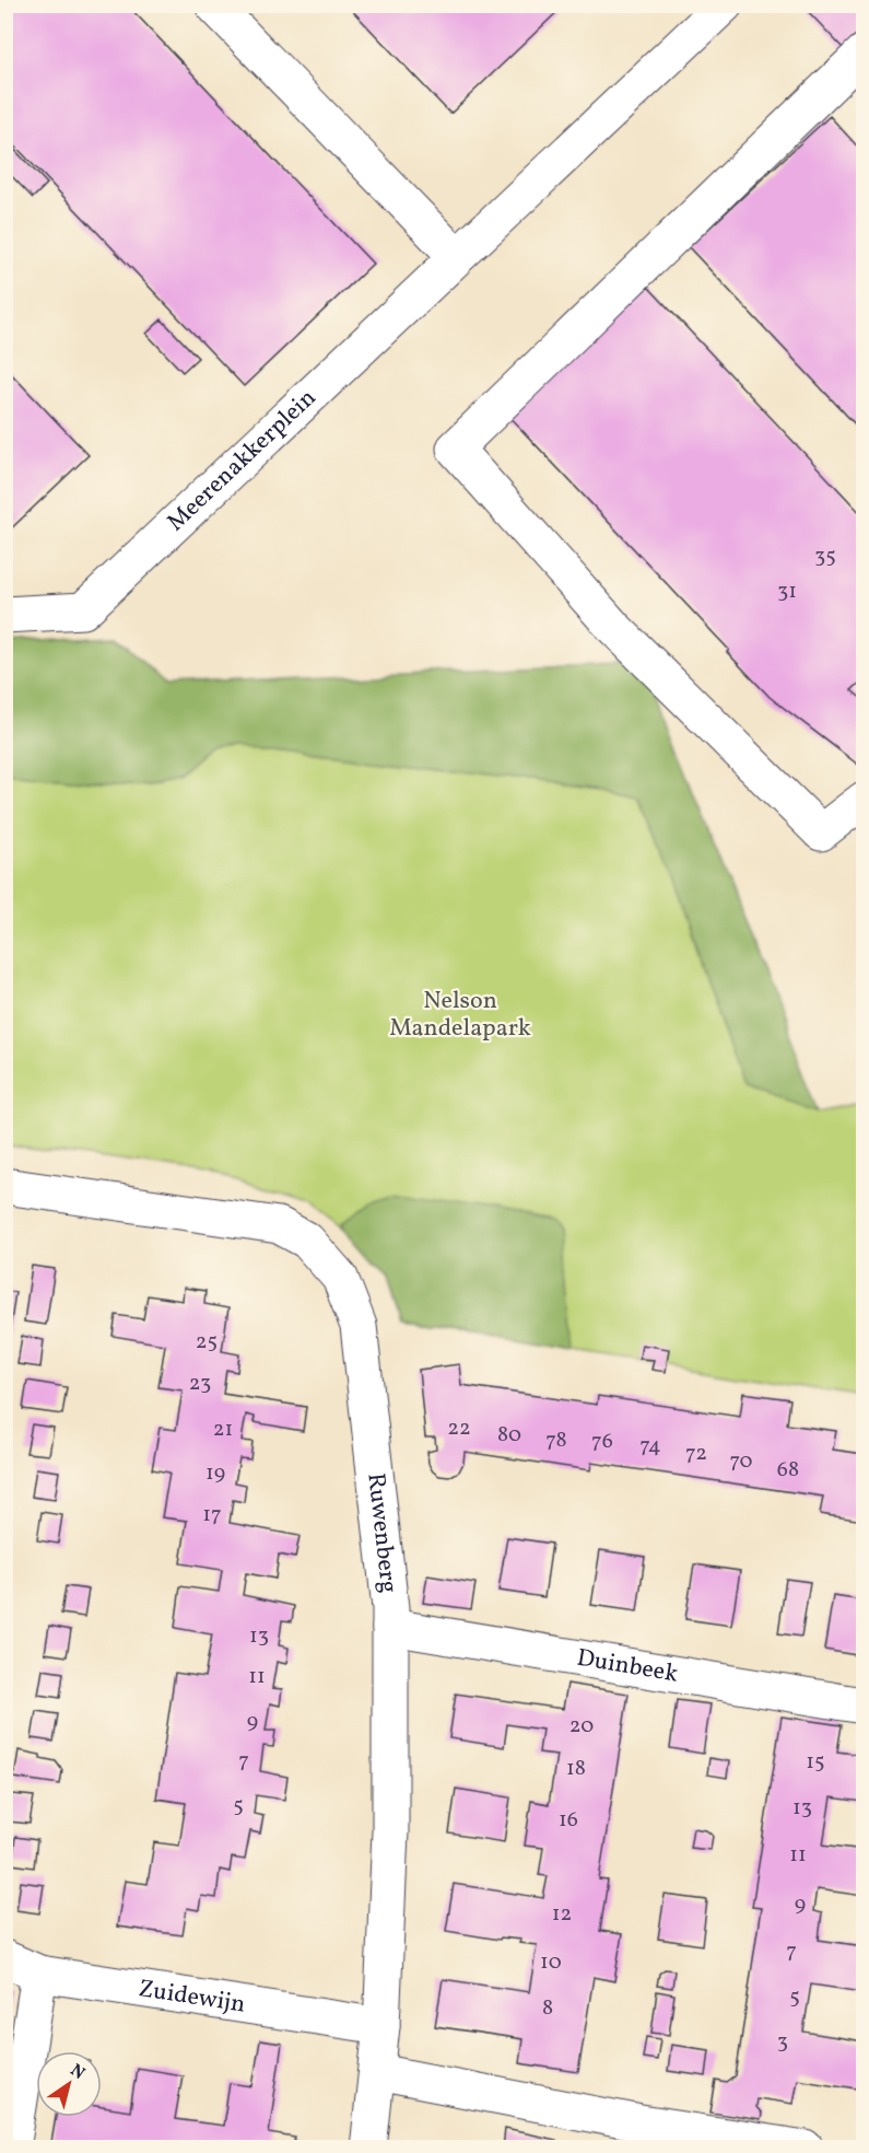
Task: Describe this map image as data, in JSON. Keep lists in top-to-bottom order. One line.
{"streets":{"street":["Meerenakkerplein","Ruwenberg","Duinbeek","Zuidewijn"]},"crossings":[["Ruwenberg","Duinbeek"],["Ruwenberg","Zuidewijn"]],"parks":["Nelson Mandelapark"],"house_numbers":["35","31","25","23","22","21","80","78","76","74","72","70","68","19","17","13","11","9","20","7","15","18","5","13","16","11","9","12","7","10","5","8","3"],"north":"top right"}
